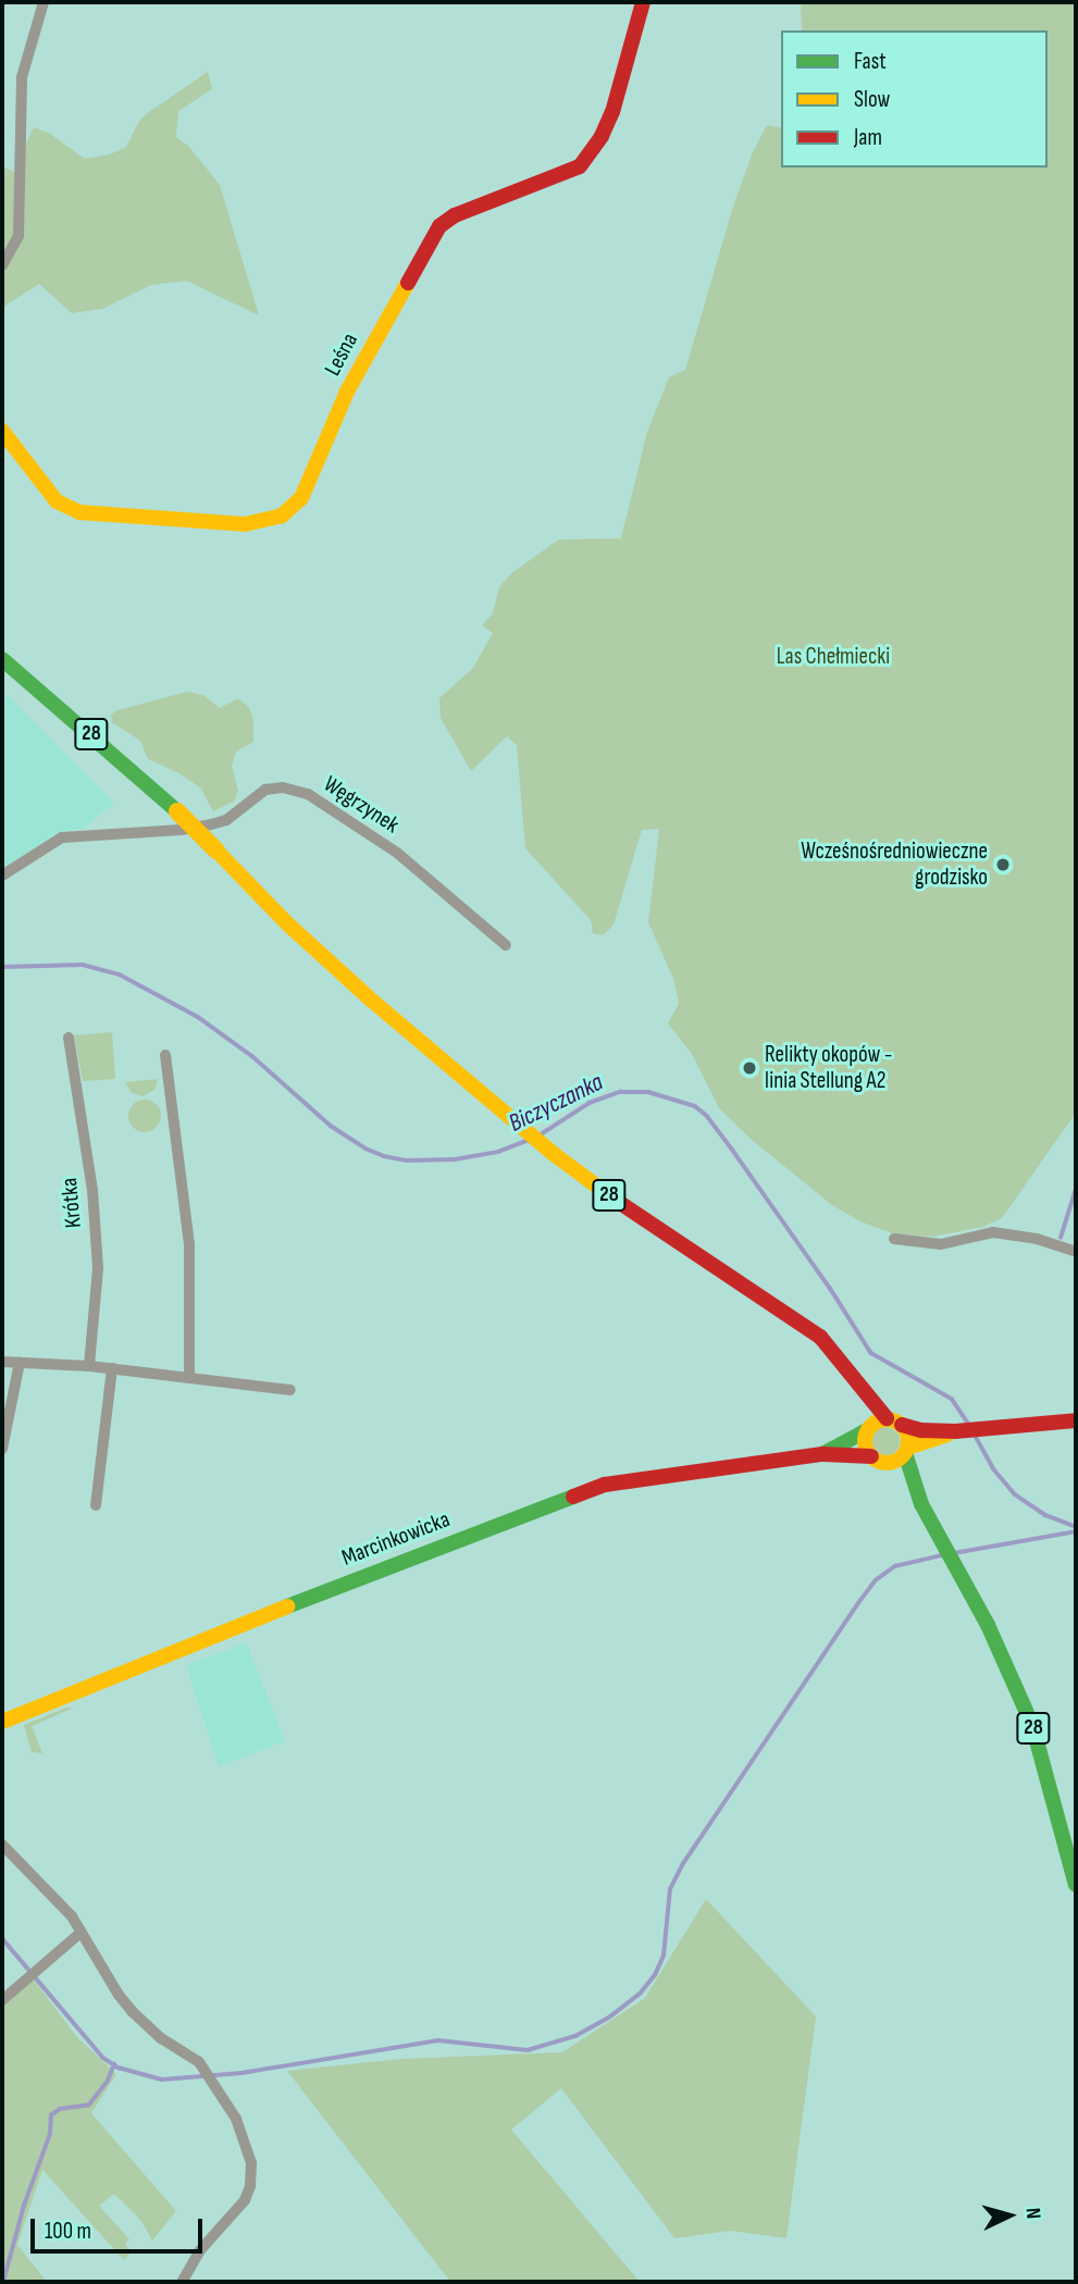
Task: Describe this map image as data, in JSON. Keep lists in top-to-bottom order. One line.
{"streets":{"street":["Leśna","28","Węgrzynek","Krótka","Marcinkowicka"]},"crossings":[["28","Marcinkowicka"]],"water":["Biczyczanka"],"parks":["Las Chełmiecki"],"places":["Wcześnośredniowieczne grodzisko","Relikty okopów - linia Stellung A2"],"legend":["Fast","Slow","Jam"],"scale_bar":"100 m","north":"right"}
